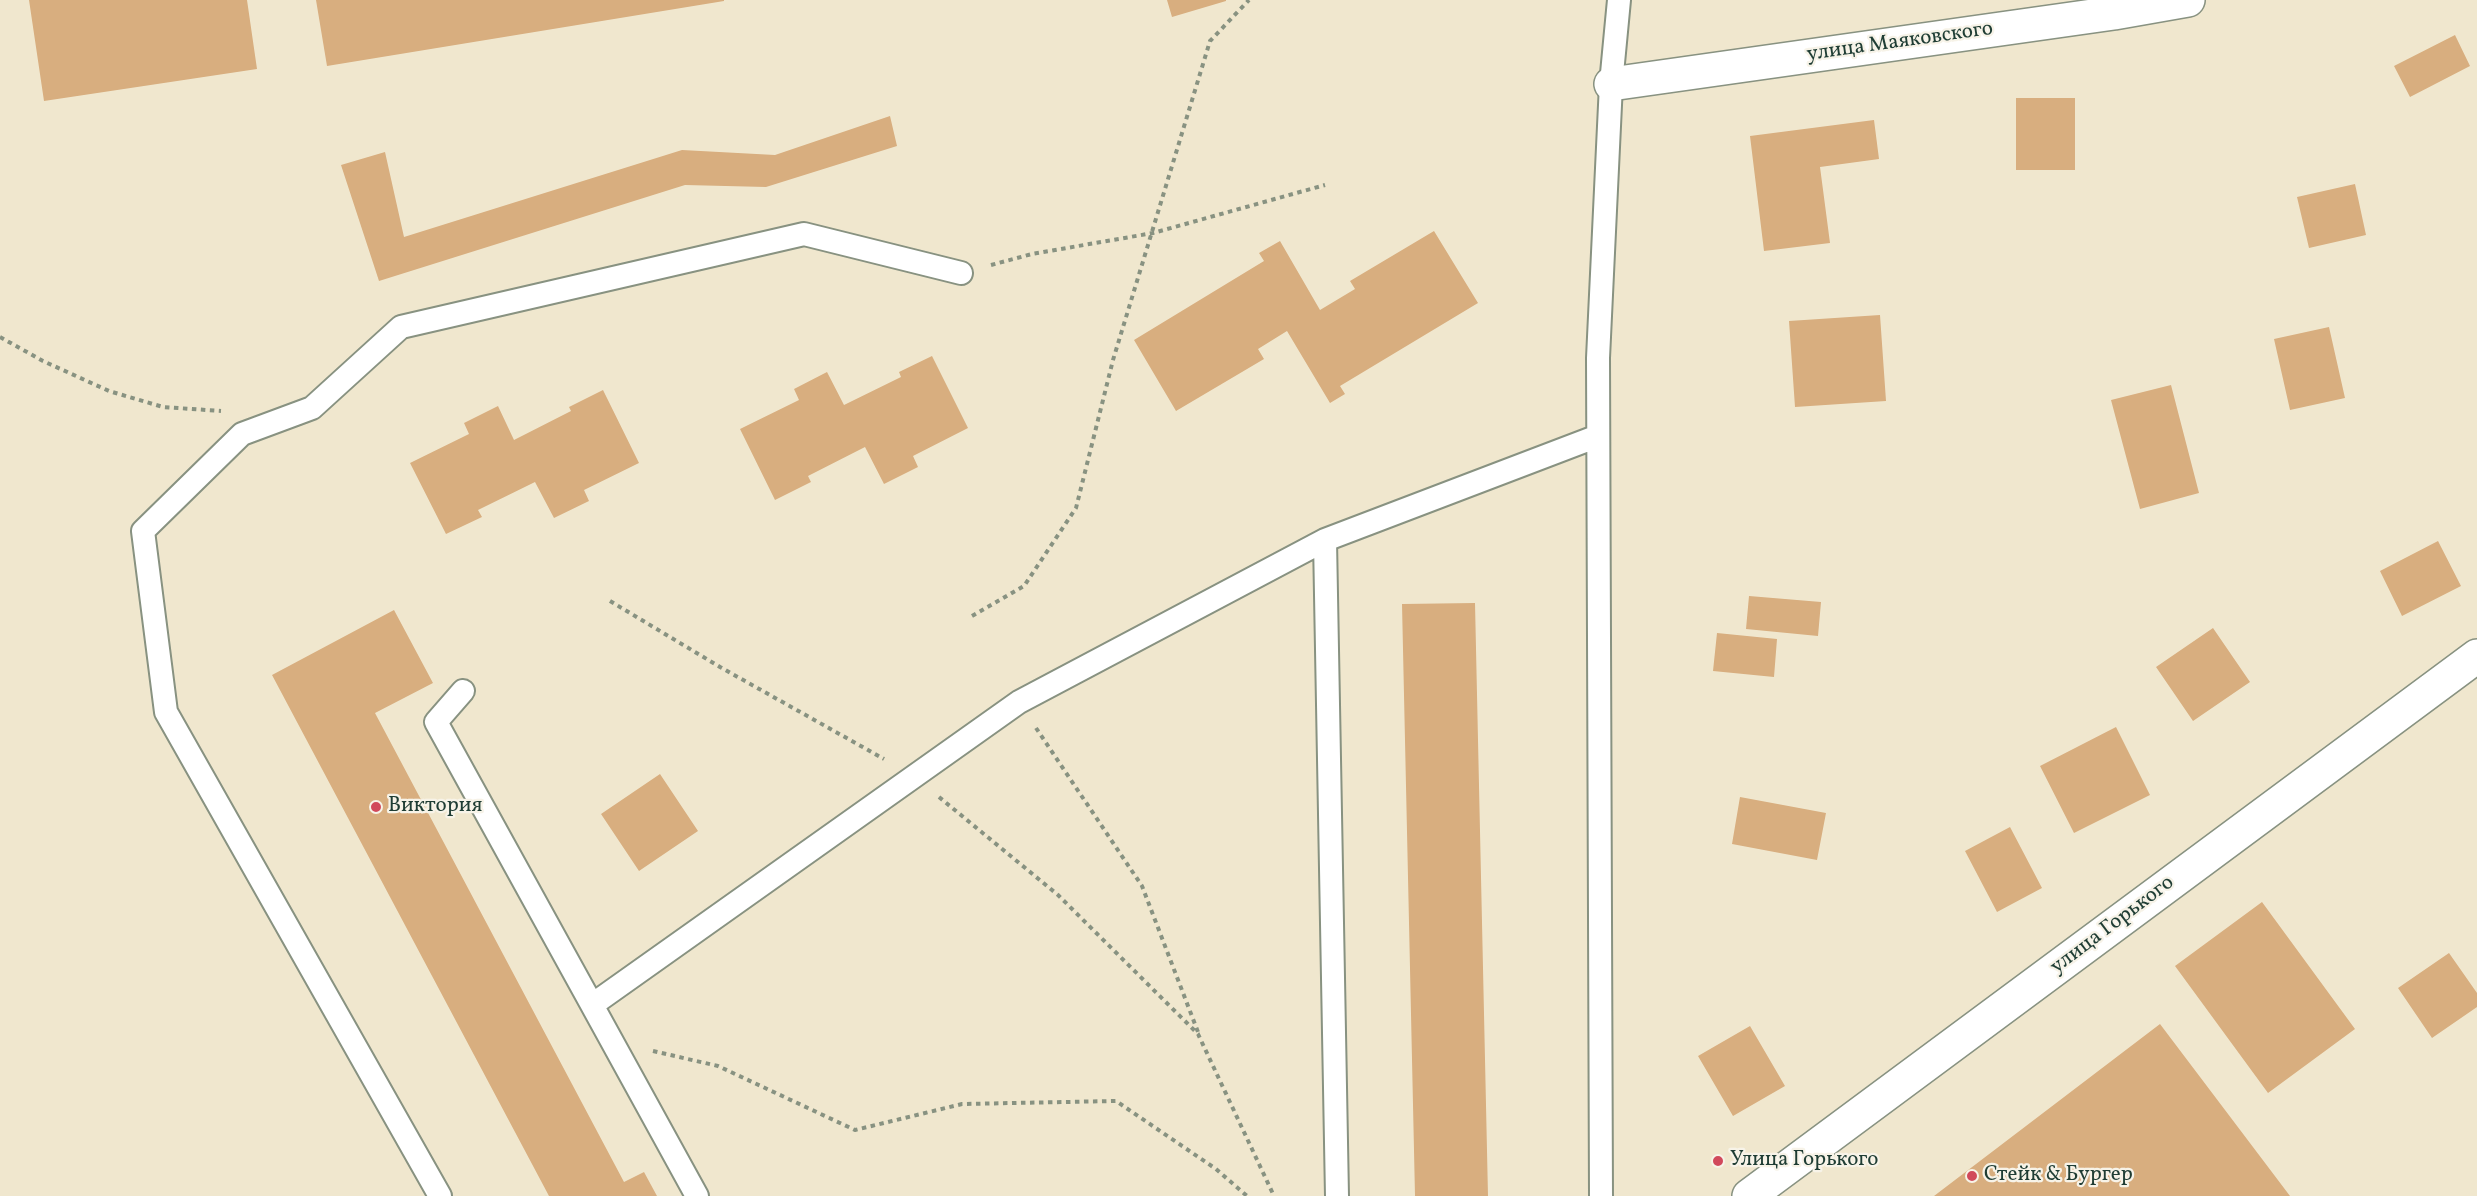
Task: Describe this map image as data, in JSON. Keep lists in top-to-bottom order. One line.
{"streets":{"main road":["улица Маяковского","улица Горького"]},"places":["Виктория","Улица Горького","Стейк & Бургер"]}
